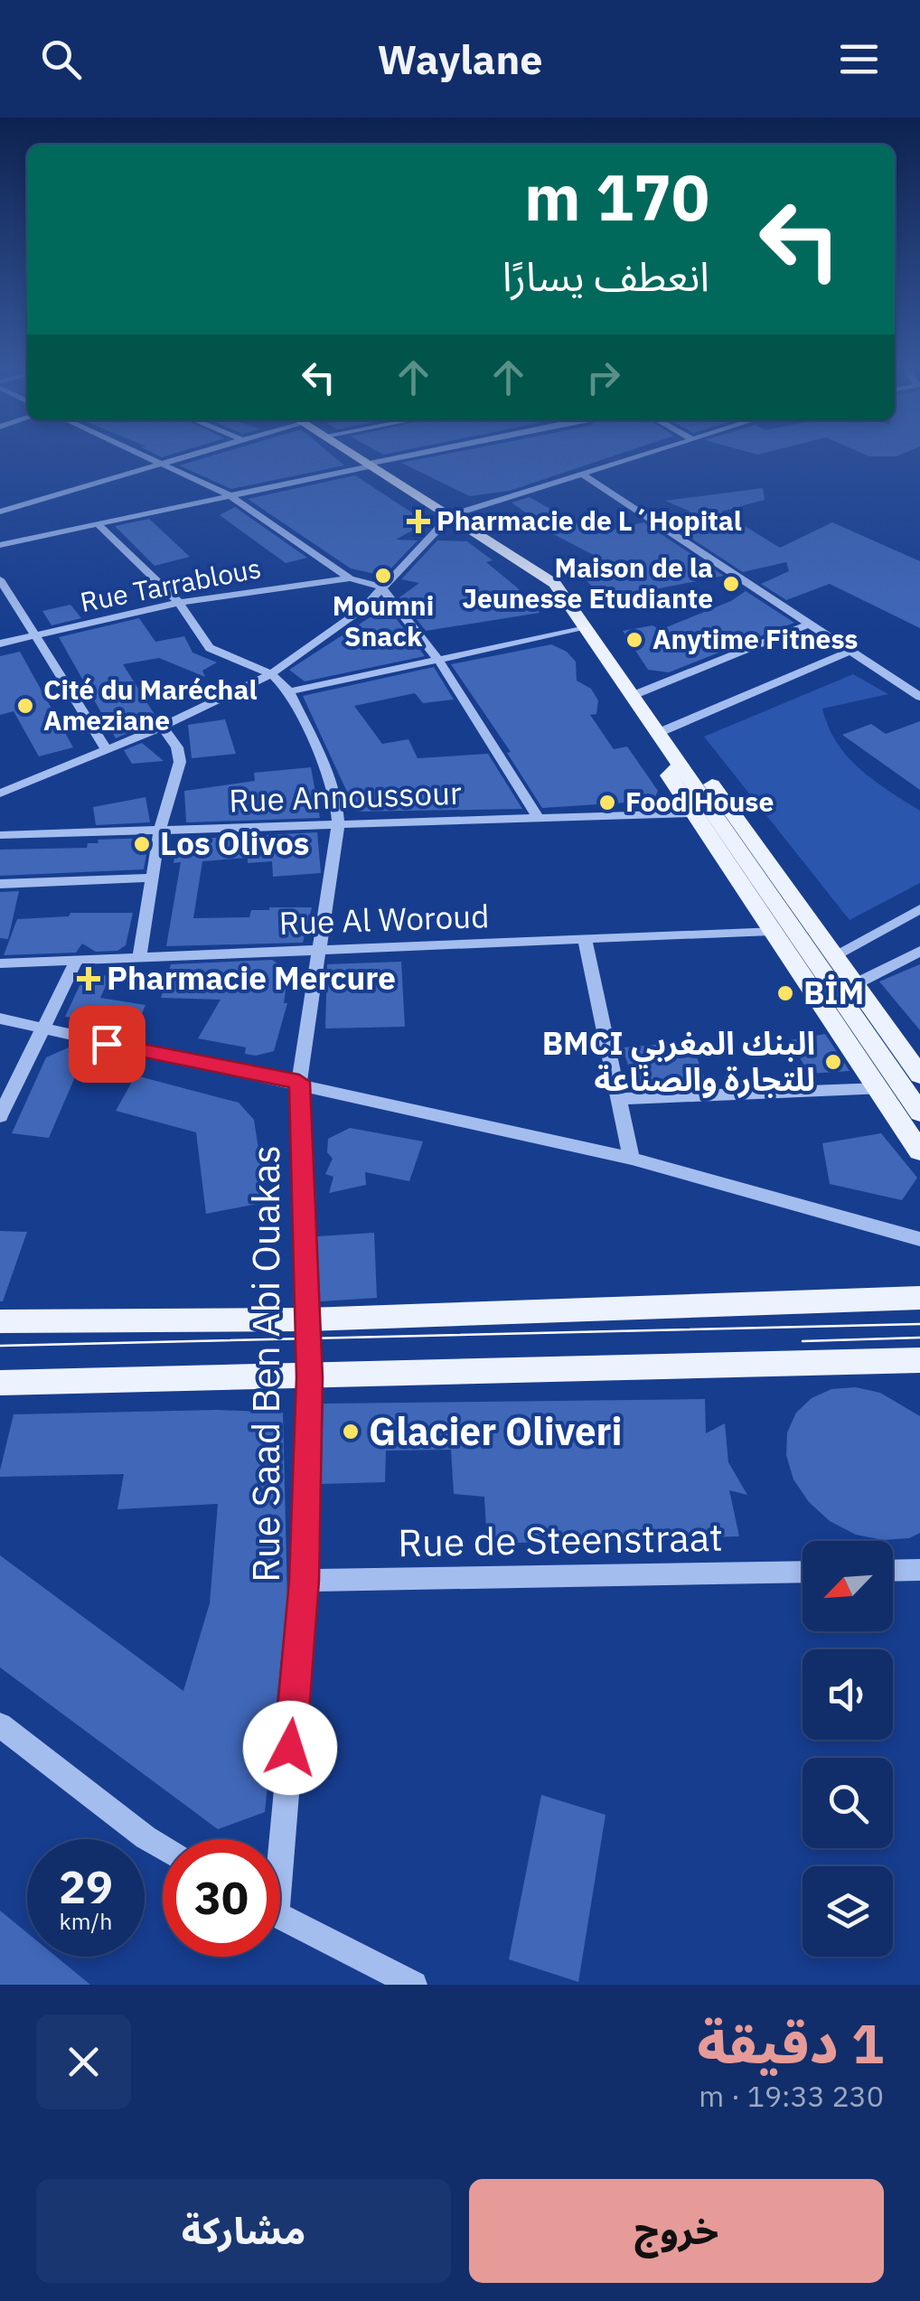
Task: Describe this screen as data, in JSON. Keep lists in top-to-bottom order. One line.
{"streets":{"street":["Rue Tarrablous","Rue Annoussour","Rue Al Woroud","Rue Saad Ben Abi Ouakas","Rue de Steenstraat"]},"crossings":[["Rue Annoussour","Rue Saad Ben Abi Ouakas"],["Rue Al Woroud","Rue Saad Ben Abi Ouakas"],["Rue Saad Ben Abi Ouakas","Rue de Steenstraat"]],"places":{"health":["Pharmacie de L´Hopital","Pharmacie Mercure"],"other":["Moumni Snack","Maison de la Jeunesse Etudiante","Anytime Fitness","Cité du Maréchal Ameziane","Food House","Los Olivos","BİM","BMCI البنك المغربي للتجارة والصناعة","Glacier Oliveri"]},"north":"bottom left","page":{"header":"Waylane","turn":["170 m","انعطف يسارًا"],"speed":"29 km/h","limit":"30","heading":["1 دقيقة","230 m · 19:33"],"buttons":["خروج","مشاركة"]}}
